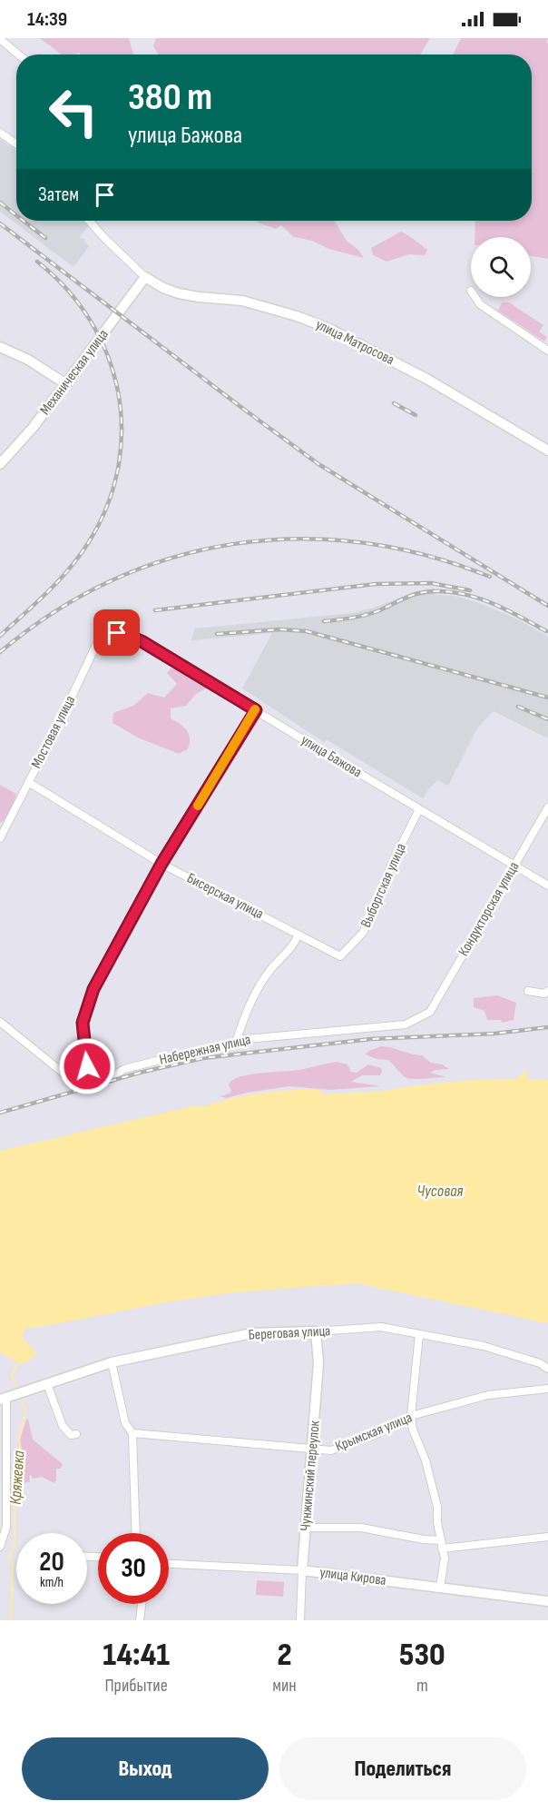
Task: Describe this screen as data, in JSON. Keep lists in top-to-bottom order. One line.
{"streets":{"street":["улица Матросова","Механическая улица","Мостовая улица","улица Бажова","Выборгская улица","Бисерская улица","Кондукторская улица","Набережная улица","Береговая улица","Крымская улица","Чунжинский переулок","улица Кирова"]},"crossings":[["улица Матросова","Механическая улица"],["Мостовая улица","улица Бажова"],["Мостовая улица","Бисерская улица"],["улица Бажова","Выборгская улица"],["улица Бажова","Кондукторская улица"],["Выборгская улица","Бисерская улица"],["Кондукторская улица","Набережная улица"],["Береговая улица","Чунжинский переулок"],["Крымская улица","Чунжинский переулок"],["Чунжинский переулок","улица Кирова"]],"water":["Чусовая","Кряжевка"],"page":{"status":"14:39","turn":["380 m","улица Бажова"],"then":"Затем","speed":"20 km/h","limit":"30","eta":["14:41","Прибытие","2","мин","530","m"],"buttons":["Выход","Поделиться"]}}
